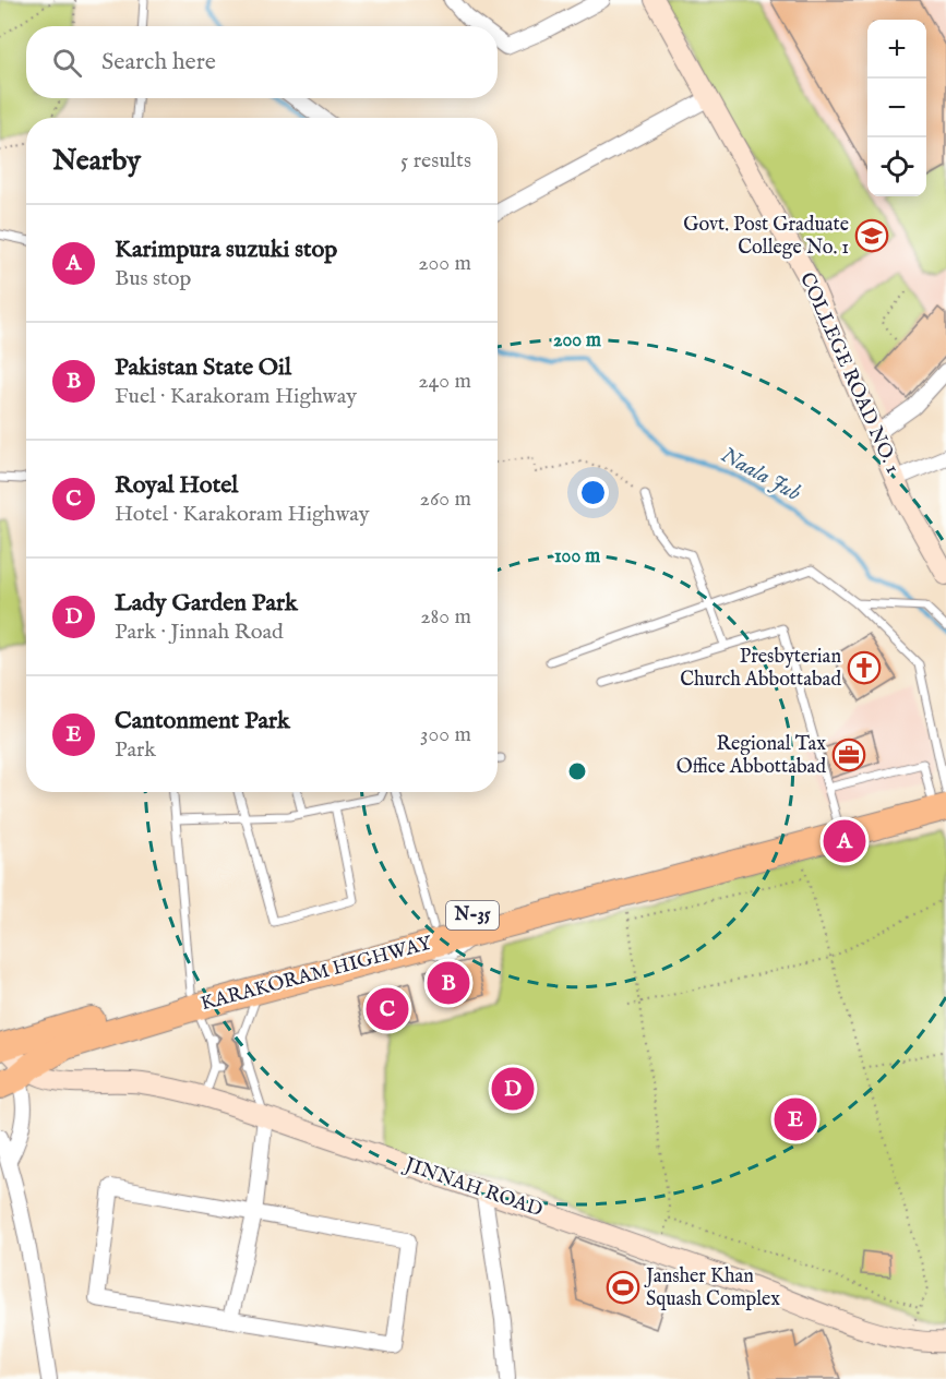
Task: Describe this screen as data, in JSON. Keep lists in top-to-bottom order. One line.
{"streets":{"highway":["N-35","KARAKORAM HIGHWAY"],"main road":["COLLEGE ROAD NO. 1","JINNAH ROAD"]},"crossings":[["KARAKORAM HIGHWAY","JINNAH ROAD"]],"water":["Naala Jub"],"places":{"school or university":["Govt. Post Graduate College No. 1"],"church":["Presbyterian Church Abbottabad"],"office":["Regional Tax Office Abbottabad"],"sports":["Jansher Khan Squash Complex"]},"page":{"map_buttons":["+","−"],"search":"Search here","heading":["Nearby","5 results"],"list":[{"mark":"A","name":"Karimpura suzuki stop","note":"Bus stop","value":"200 m"},{"mark":"B","name":"Pakistan State Oil","note":"Fuel · Karakoram Highway","value":"240 m"},{"mark":"C","name":"Royal Hotel","note":"Hotel · Karakoram Highway","value":"260 m"},{"mark":"D","name":"Lady Garden Park","note":"Park · Jinnah Road","value":"280 m"},{"mark":"E","name":"Cantonment Park","note":"Park","value":"300 m"}],"pins":["A","B","C","D","E"]},"rings":["200 m","100 m"]}
